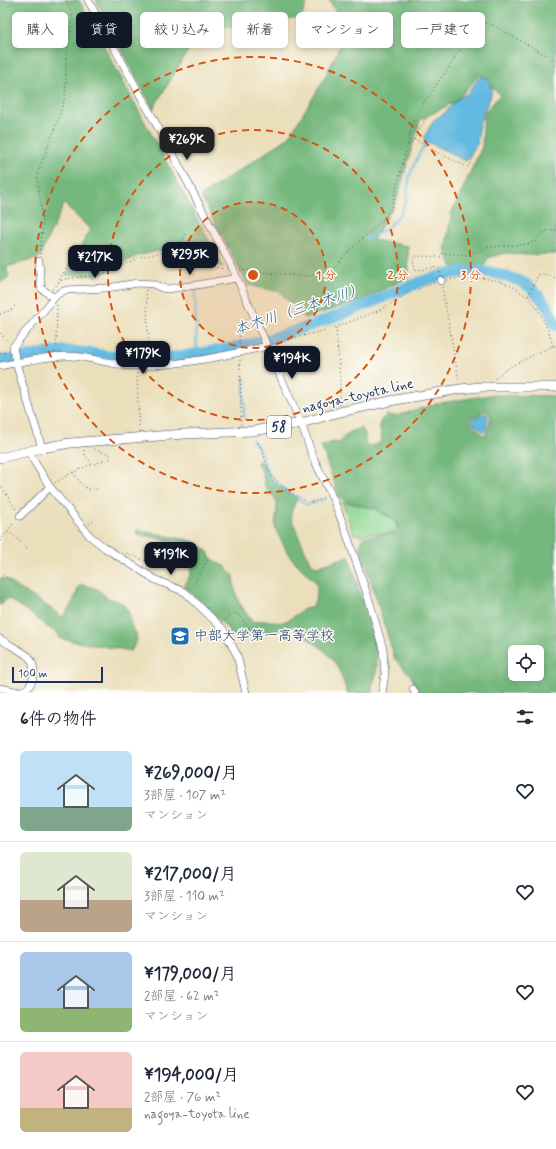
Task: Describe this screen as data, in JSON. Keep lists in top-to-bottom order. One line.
{"streets":{"main road":["nagoya-toyota line","58"]},"water":["本木川（三本木川）"],"places":{"school or university":["中部大学第一高等学校"]},"scale_bar":"100 m","page":{"chip":["購入","賃貸","絞り込み","新着","マンション","一戸建て"],"price":["¥269K","¥295K","¥217K","¥179K","¥194K","¥191K"],"scale":"100 m","heading":"6件の物件","list":[{"name":"¥269,000/月","note":"3部屋 · 107 m² · マンション"},{"name":"¥217,000/月","note":"3部屋 · 110 m² · マンション"},{"name":"¥179,000/月","note":"2部屋 · 62 m² · マンション"},{"name":"¥194,000/月","note":"2部屋 · 76 m² · nagoya-toyota line"}]},"rings":["1 分","2 分","3 分"]}
